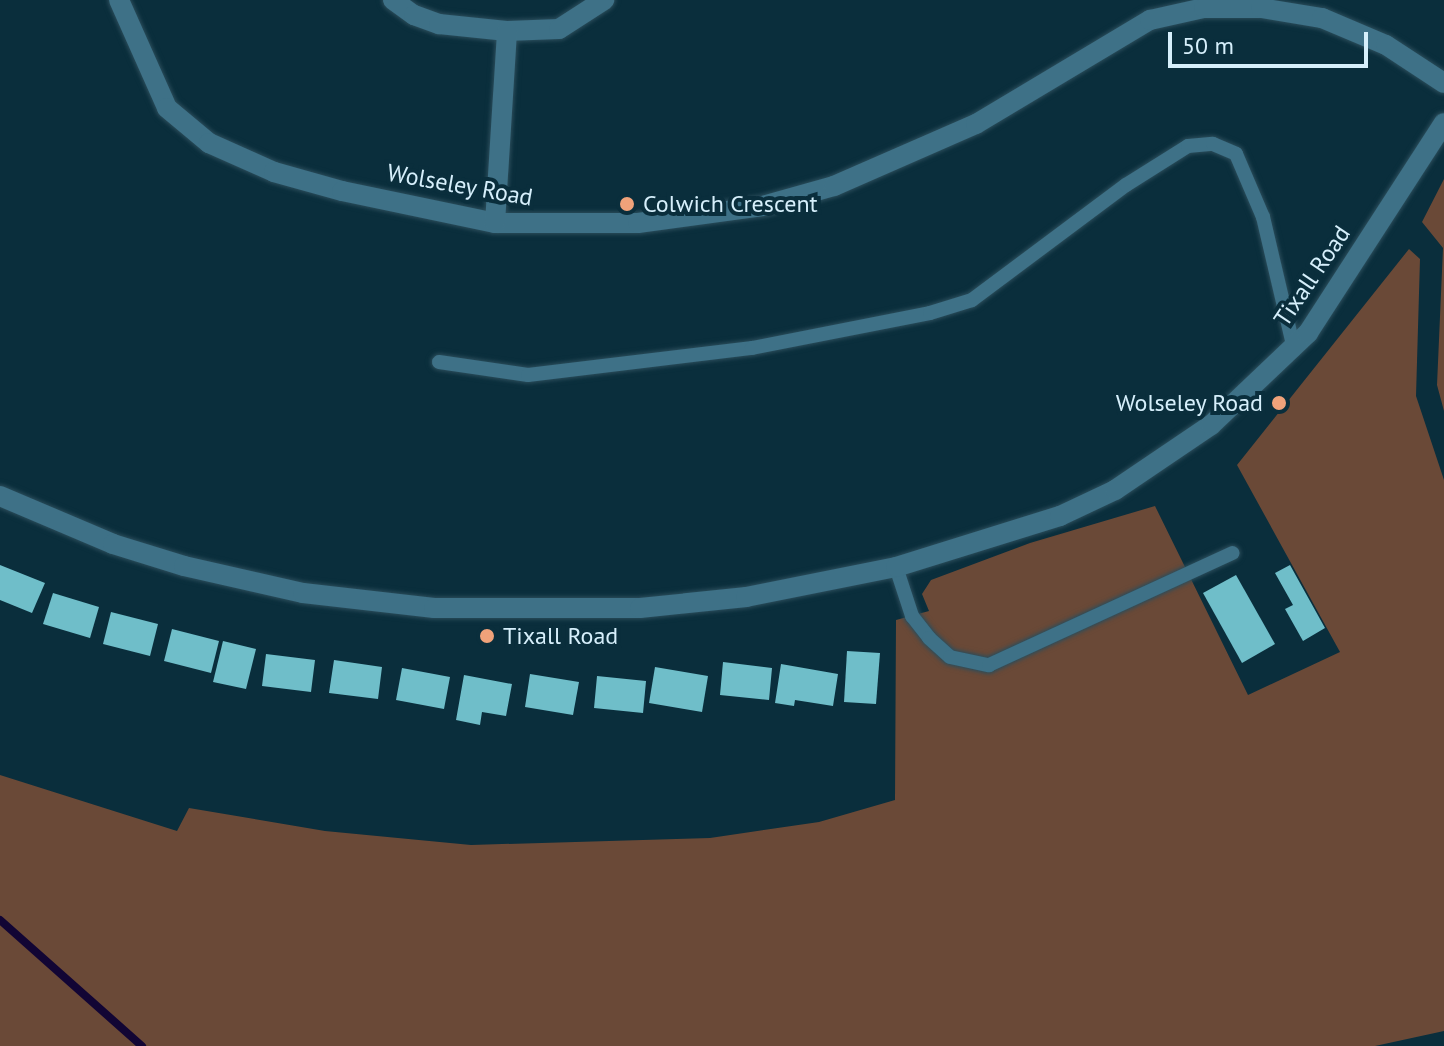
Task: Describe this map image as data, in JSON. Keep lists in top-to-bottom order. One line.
{"streets":{"street":["Wolseley Road","Tixall Road"]},"places":["Colwich Crescent","Wolseley Road","Tixall Road"],"scale_bar":"50 m"}
